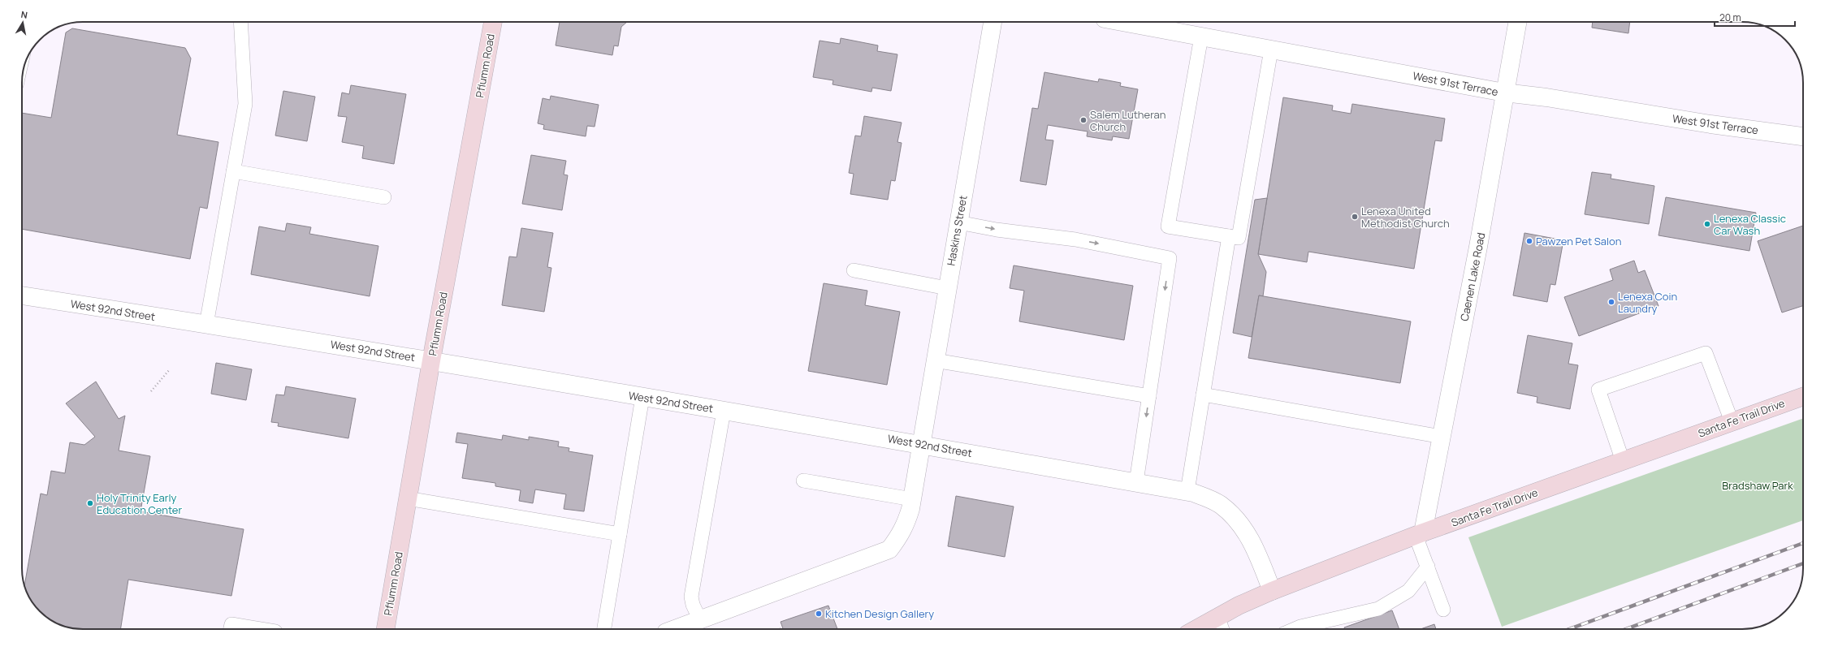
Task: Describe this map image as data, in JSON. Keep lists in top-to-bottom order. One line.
{"streets":{"main road":["Pflumm Road","Santa Fe Trail Drive"],"street":["West 91st Terrace","Haskins Street","Caenen Lake Road","West 92nd Street"]},"crossings":[["Pflumm Road","West 92nd Street"],["West 91st Terrace","Caenen Lake Road"],["Haskins Street","West 92nd Street"],["Caenen Lake Road","Santa Fe Trail Drive"],["West 92nd Street","Santa Fe Trail Drive"]],"parks":["Bradshaw Park"],"places":["Salem Lutheran Church","Lenexa United Methodist Church","Lenexa Classic Car Wash","Pawzen Pet Salon","Lenexa Coin Laundry","Holy Trinity Early Education Center","Kitchen Design Gallery"],"scale_bar":"20 m","north":"top"}
